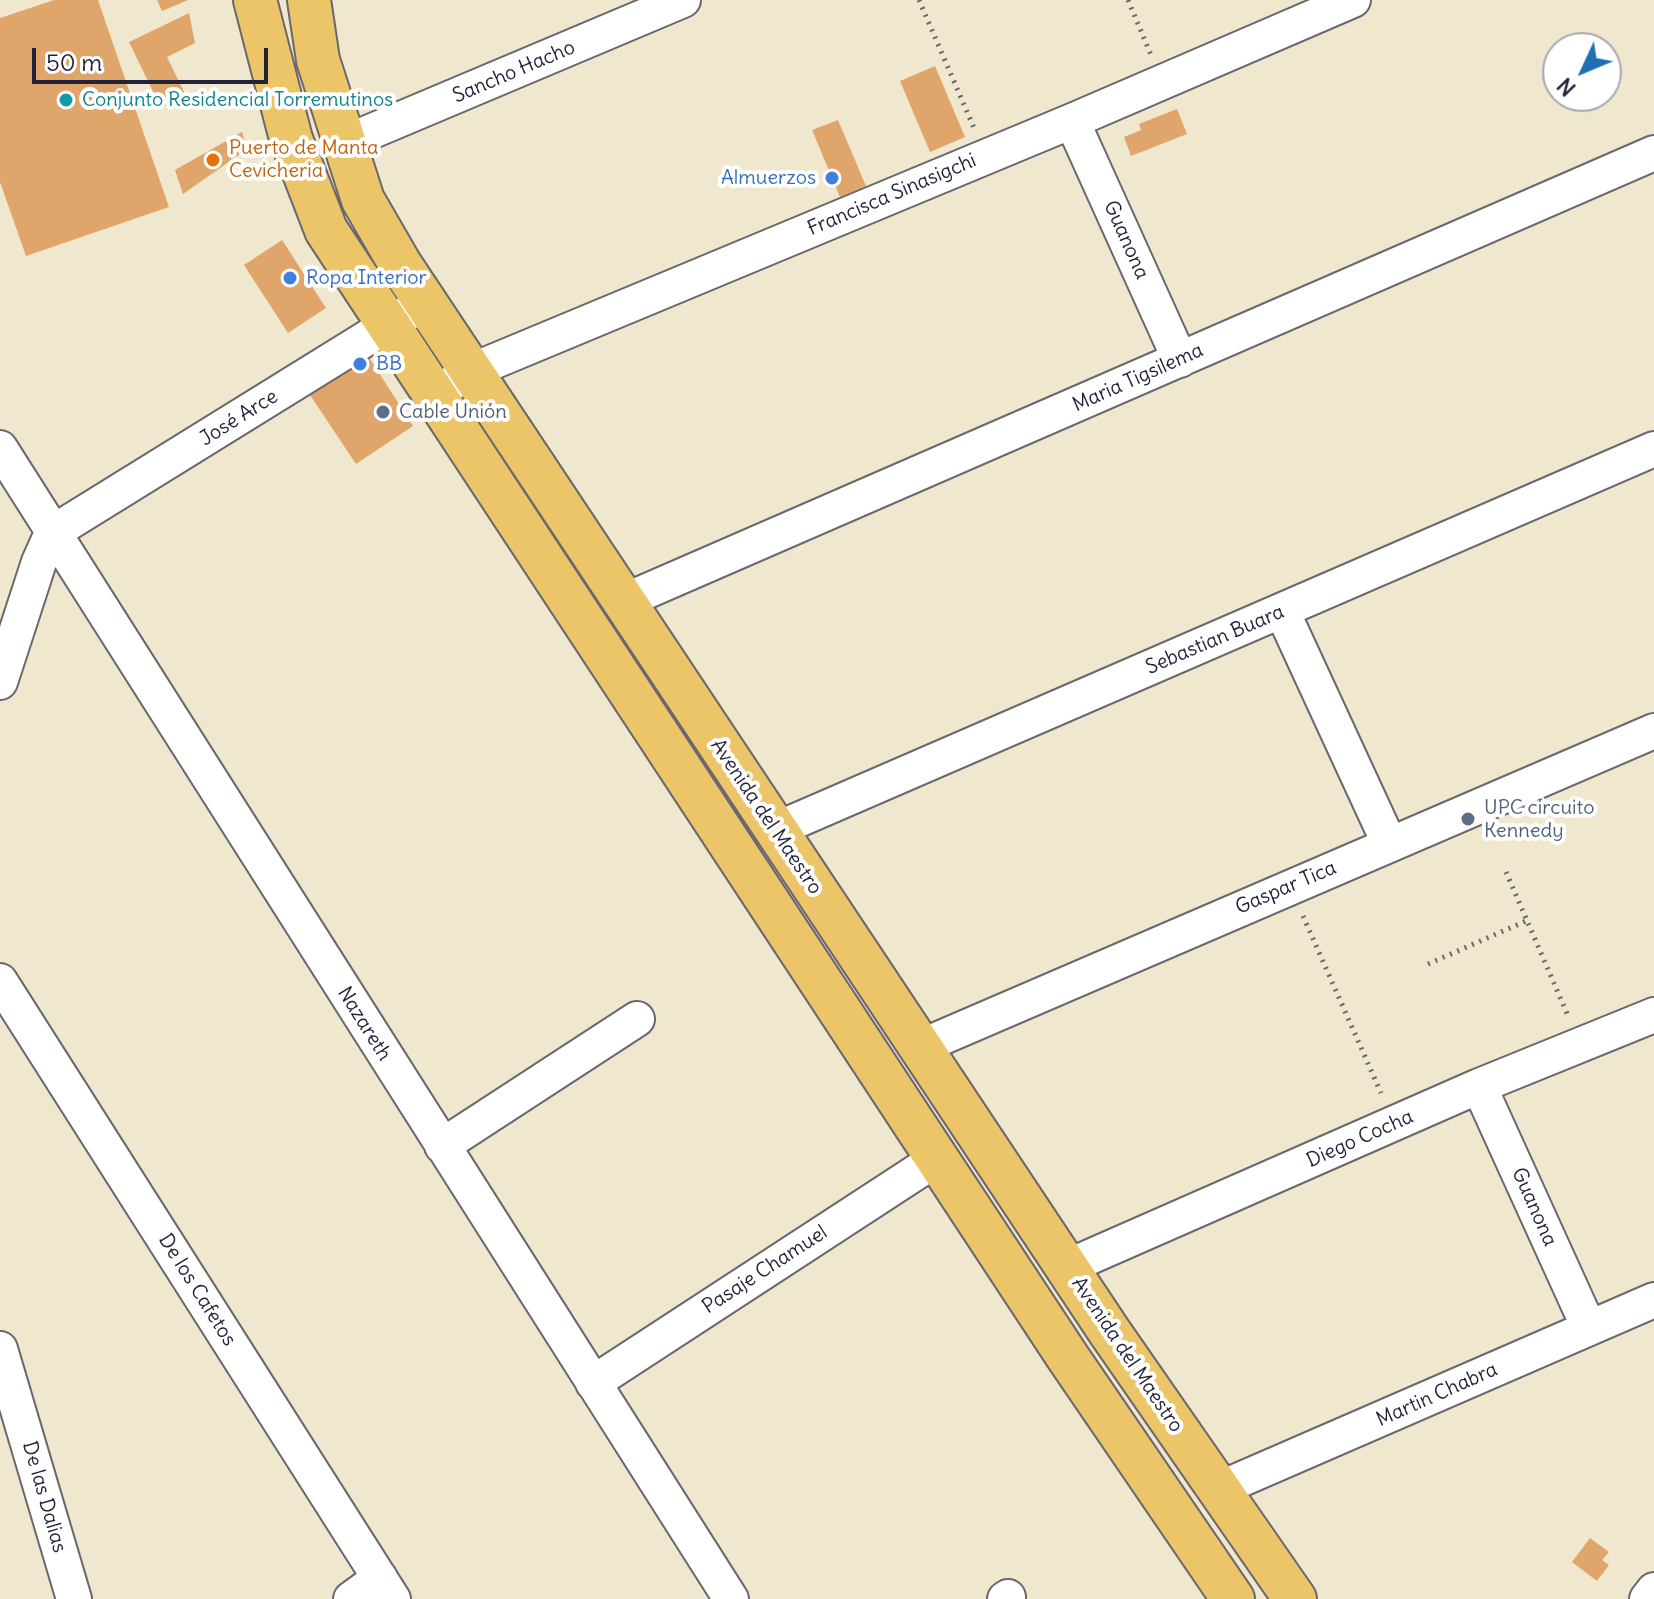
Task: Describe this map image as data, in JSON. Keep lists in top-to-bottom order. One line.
{"streets":{"main road":["Avenida del Maestro"],"street":["Sancho Hacho","Francisca Sinasigchi","Guanona","Maria Tigsilema","José Arce","Sebastian Buara","Gaspar Tica","Nazareth","Diego Cocha","Pasaje Chamuel","De los Cafetos","Martin Chabra","De las Dalias"]},"crossings":[["Sancho Hacho","Avenida del Maestro"],["Francisca Sinasigchi","Guanona"],["Francisca Sinasigchi","Avenida del Maestro"],["Guanona","Maria Tigsilema"],["Guanona","Diego Cocha"],["Guanona","Martin Chabra"],["Maria Tigsilema","Avenida del Maestro"],["José Arce","Avenida del Maestro"],["José Arce","Nazareth"],["Sebastian Buara","Avenida del Maestro"],["Avenida del Maestro","Gaspar Tica"],["Avenida del Maestro","Diego Cocha"],["Avenida del Maestro","Martin Chabra"],["Nazareth","Pasaje Chamuel"]],"places":["Conjunto Residencial Torremutinos","Puerto de Manta Cevicheria","Almuerzos","Ropa Interior","BB","Cable Unión","UPC circuito Kennedy"],"scale_bar":"50 m","north":"bottom left"}
